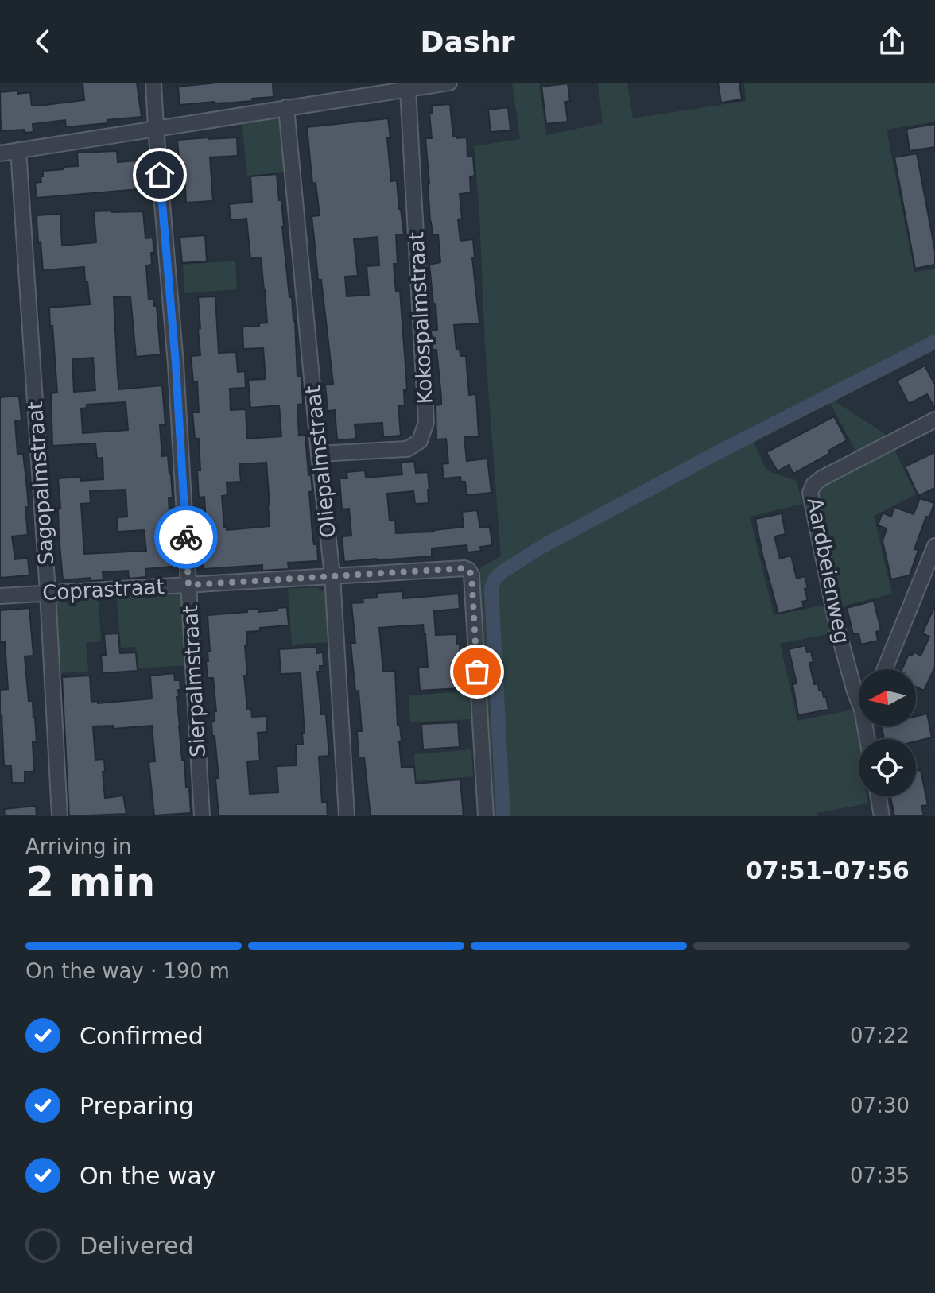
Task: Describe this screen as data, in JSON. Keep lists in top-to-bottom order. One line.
{"streets":{"street":["Kokospalmstraat","Oliepalmstraat","Sagopalmstraat","Aardbeienweg","Coprastraat","Sierpalmstraat"]},"crossings":[["Kokospalmstraat","Oliepalmstraat"],["Oliepalmstraat","Coprastraat"],["Sagopalmstraat","Coprastraat"],["Coprastraat","Sierpalmstraat"]],"north":"left","page":{"header":"Dashr","heading":["2 min","Arriving in","07:51–07:56"],"bar":"On the way · 190 m","list":[["Confirmed","07:22"],["Preparing","07:30"],["On the way","07:35"],"Delivered"]}}
